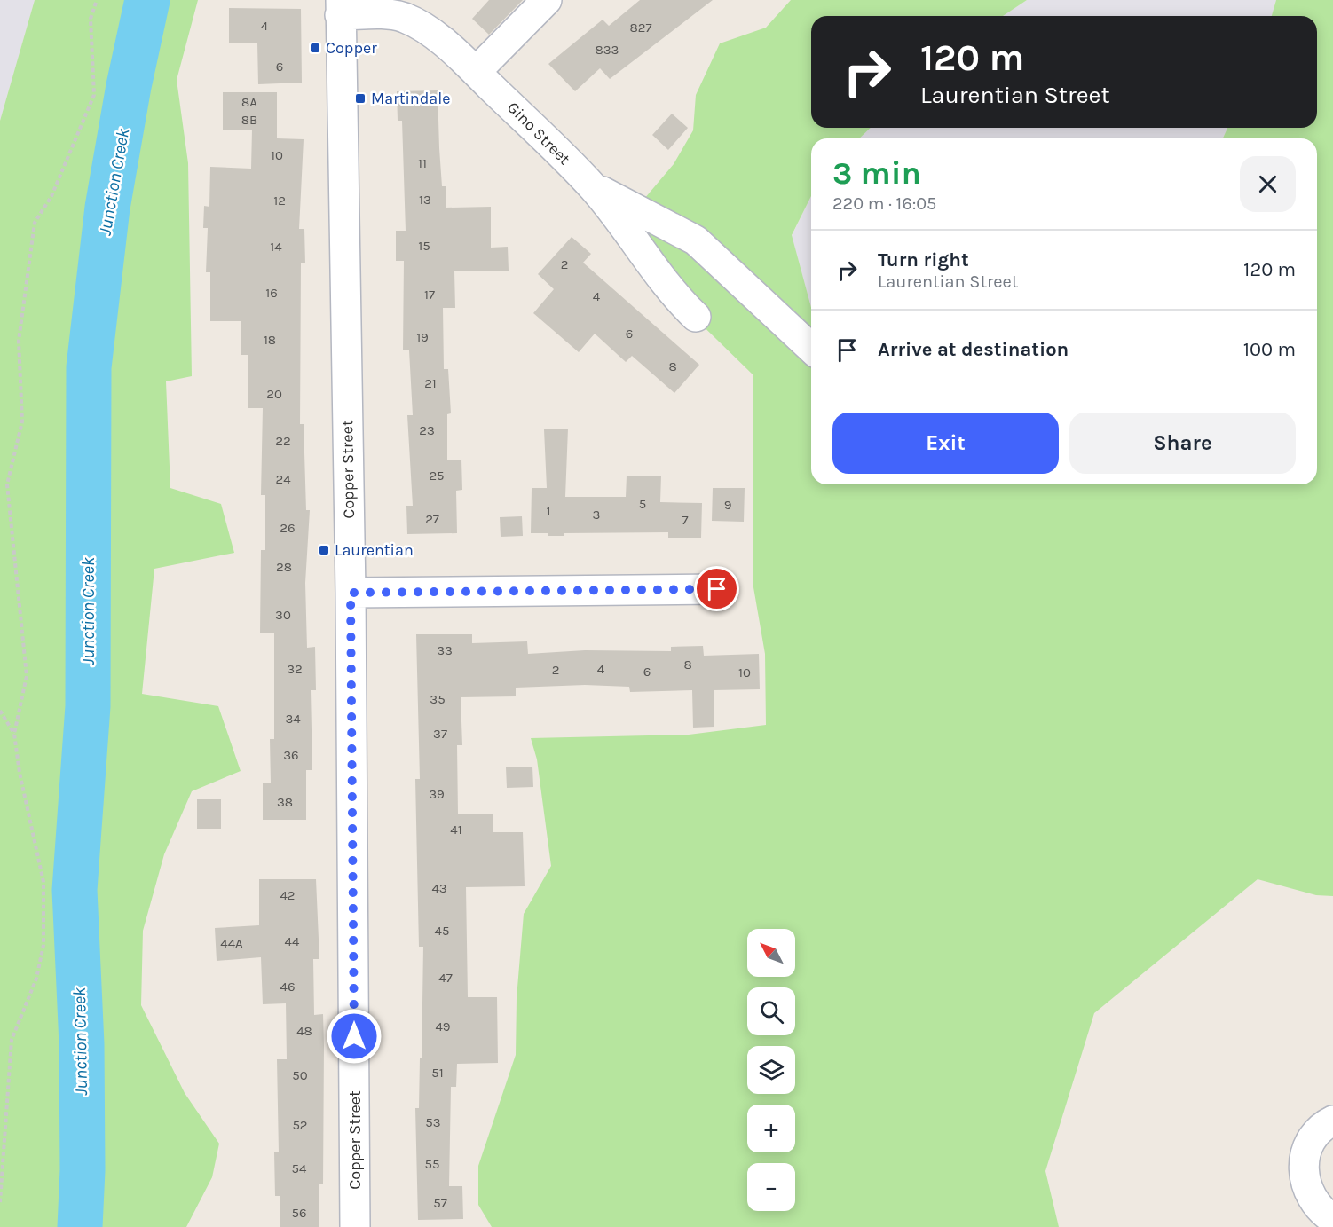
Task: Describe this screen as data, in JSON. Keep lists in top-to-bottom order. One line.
{"streets":{"street":["Gino Street","Copper Street"]},"crossings":[["Gino Street","Copper Street"]],"water":["Junction Creek"],"places":{"transit":["Copper","Martindale","Laurentian"]},"house_numbers":["4","827","833","6","8A","8B","10","11","13","12","15","14","2","16","17","4","6","19","18","8","21","20","23","22","25","24","5","9","1","3","27","7","26","28","30","33","8","32","4","2","6","10","35","34","37","36","39","38","41","43","42","45","44","44A","47","46","49","48","51","50","53","52","55","54","57","56"],"north":"top left","page":{"turn":["120 m","Laurentian Street"],"heading":["3 min","220 m · 16:05"],"list":[{"name":"Turn right","note":"Laurentian Street","value":"120 m"},{"name":"Arrive at destination","value":"100 m"}],"buttons":["Exit","Share"],"map_buttons":["+","−"]}}
